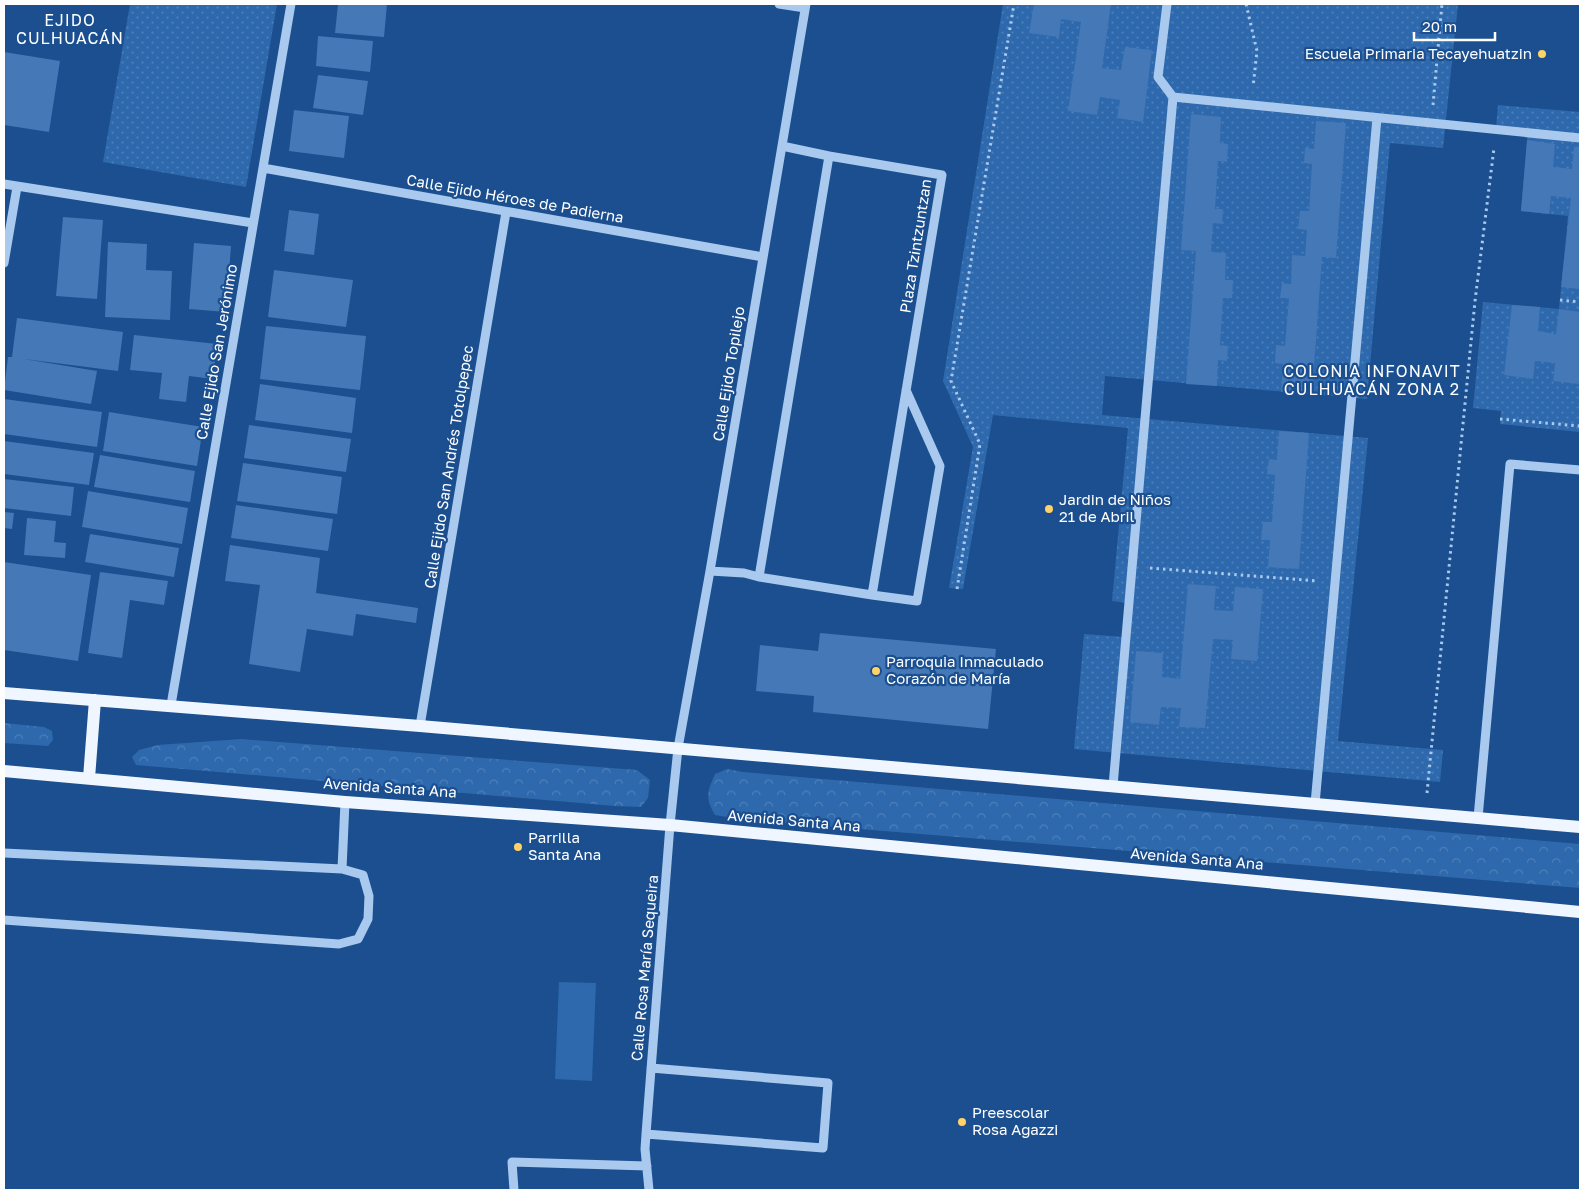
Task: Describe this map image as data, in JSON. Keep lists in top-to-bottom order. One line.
{"streets":{"main road":["Avenida Santa Ana"],"street":["Calle Ejido Héroes de Padierna","Plaza Tzintzuntzan","Calle Ejido San Jerónimo","Calle Ejido Topilejo","Calle Ejido San Andrés Totolpepec","Calle Rosa María Sequeira"]},"crossings":[["Calle Ejido Héroes de Padierna","Calle Ejido San Jerónimo"],["Calle Ejido Héroes de Padierna","Calle Ejido Topilejo"],["Calle Ejido Héroes de Padierna","Calle Ejido San Andrés Totolpepec"],["Calle Ejido Topilejo","Calle Rosa María Sequeira"],["Avenida Santa Ana","Calle Rosa María Sequeira"]],"districts":["EJIDO CULHUACÁN","COLONIA INFONAVIT CULHUACÁN ZONA 2"],"places":["Escuela Primaria Tecayehuatzin","Jardin de Niños 21 de Abril","Parroquia Inmaculado Corazón de María","Parrilla Santa Ana","Preescolar Rosa Agazzi"],"scale_bar":"20 m"}
